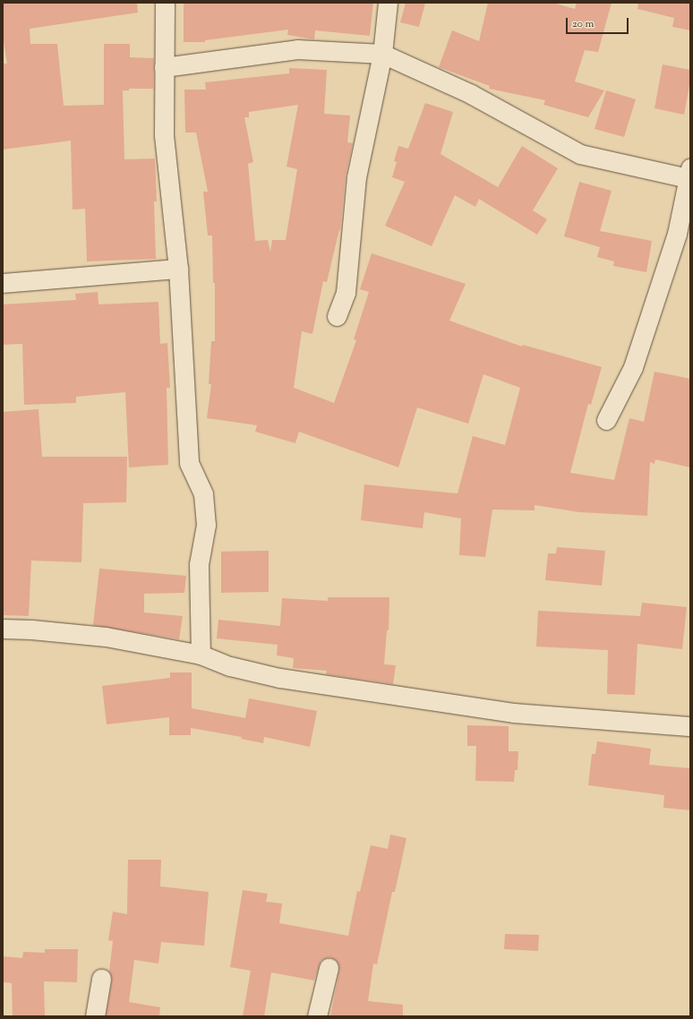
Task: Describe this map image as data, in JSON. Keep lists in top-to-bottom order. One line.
{"scale_bar":"20 m"}
